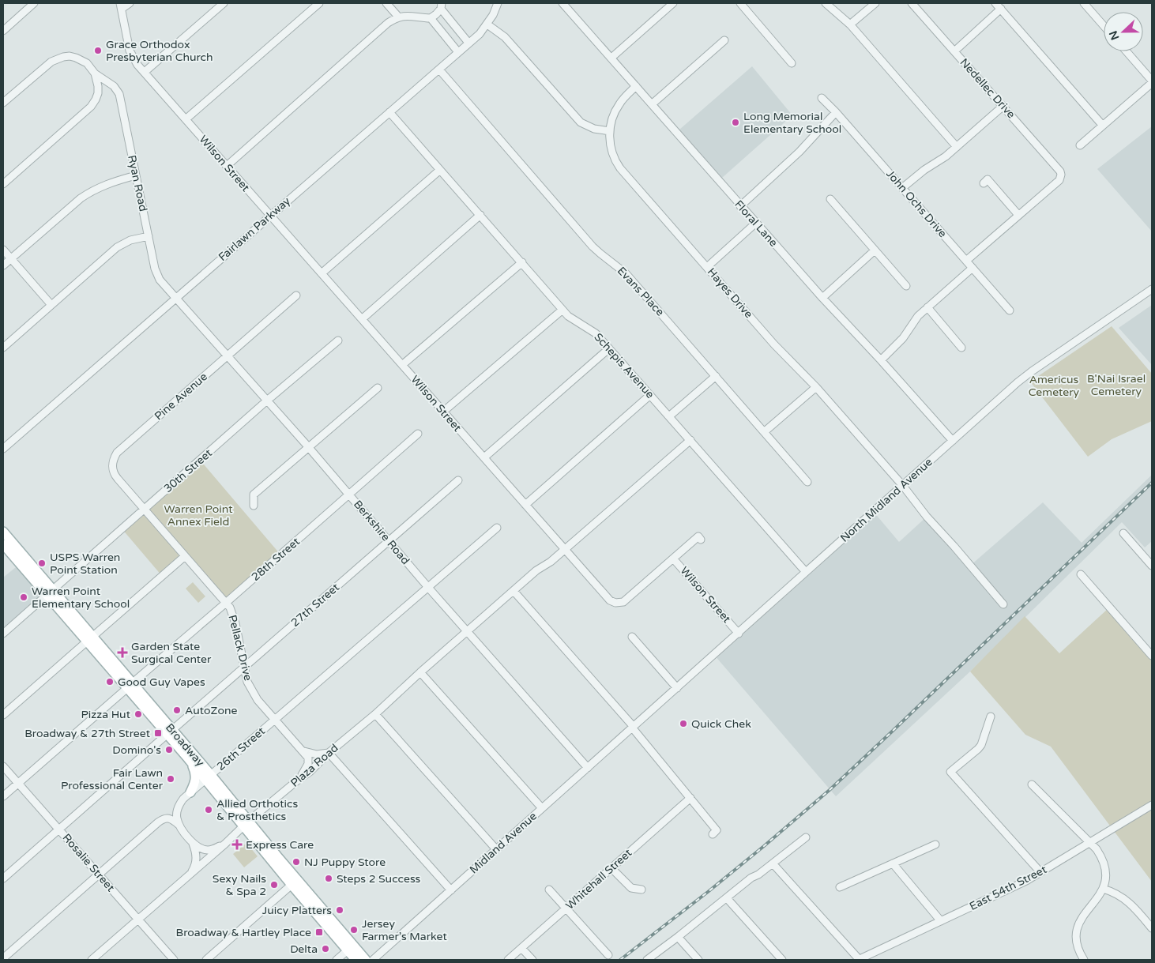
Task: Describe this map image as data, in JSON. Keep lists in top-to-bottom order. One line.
{"streets":{"main road":["Broadway"],"street":["Nedellec Drive","Wilson Street","Ryan Road","John Ochs Drive","Floral Lane","Fairlawn Parkway","Evans Place","Hayes Drive","Schepis Avenue","Pine Avenue","30th Street","North Midland Avenue","Berkshire Road","28th Street","27th Street","Pellack Drive","26th Street","Plaza Road","Midland Avenue","Rosalie Street","Whitehall Street","East 54th Street"]},"crossings":[["Wilson Street","Fairlawn Parkway"],["Wilson Street","North Midland Avenue"],["Wilson Street","Plaza Road"],["Ryan Road","Fairlawn Parkway"],["Ryan Road","Berkshire Road"],["Floral Lane","Hayes Drive"],["Floral Lane","North Midland Avenue"],["Fairlawn Parkway","Evans Place"],["Fairlawn Parkway","Schepis Avenue"],["Fairlawn Parkway","Berkshire Road"],["Hayes Drive","North Midland Avenue"],["Schepis Avenue","North Midland Avenue"],["Schepis Avenue","Plaza Road"],["Pine Avenue","30th Street"],["Pine Avenue","Berkshire Road"],["Pine Avenue","Pellack Drive"],["30th Street","Berkshire Road"],["30th Street","Pellack Drive"],["30th Street","Broadway"],["North Midland Avenue","Midland Avenue"],["Berkshire Road","28th Street"],["Berkshire Road","27th Street"],["Berkshire Road","26th Street"],["Berkshire Road","Plaza Road"],["Berkshire Road","Midland Avenue"],["28th Street","Pellack Drive"],["28th Street","Broadway"],["28th Street","Rosalie Street"],["27th Street","Pellack Drive"],["27th Street","Broadway"],["27th Street","Rosalie Street"],["Pellack Drive","26th Street"],["Broadway","26th Street"],["Broadway","Plaza Road"],["26th Street","Plaza Road"],["Plaza Road","Rosalie Street"]],"parks":["B'Nai Israel Cemetery","Americus Cemetery","Warren Point Annex Field"],"places":{"other":["Grace Orthodox Presbyterian Church","Long Memorial Elementary School","USPS Warren Point Station","Warren Point Elementary School","Good Guy Vapes","AutoZone","Pizza Hut","Quick Chek","Domino's","Fair Lawn Professional Center","Allied Orthotics & Prosthetics","NJ Puppy Store","Steps 2 Success","Sexy Nails & Spa 2","Juicy Platters","Jersey Farmer’s Market","Delta"],"health":["Garden State Surgical Center","Express Care"],"transit":["Broadway & 27th Street","Broadway & Hartley Place"]},"north":"left"}
